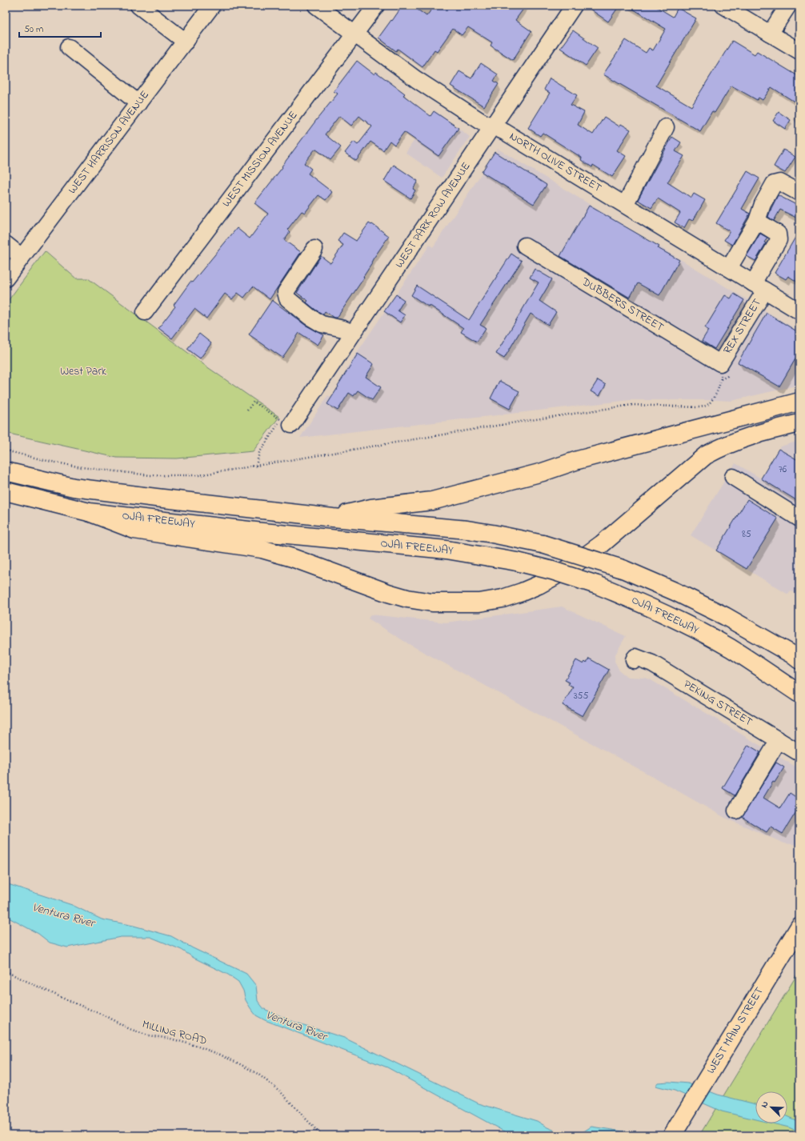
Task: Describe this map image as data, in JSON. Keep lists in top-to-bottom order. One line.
{"streets":{"main road":["OJAI FREEWAY","WEST MAIN STREET"],"street":["WEST HARRISON AVENUE","WEST MISSION AVENUE","NORTH OLIVE STREET","WEST PARK ROW AVENUE","DUBBERS STREET","REX STREET","PEKING STREET"],"path":["MILLING ROAD"]},"crossings":[["WEST MISSION AVENUE","NORTH OLIVE STREET"],["NORTH OLIVE STREET","WEST PARK ROW AVENUE"],["NORTH OLIVE STREET","REX STREET"],["DUBBERS STREET","REX STREET"]],"water":["Ventura River"],"parks":["West Park"],"house_numbers":["76","85","355"],"scale_bar":"50 m","north":"top left"}
